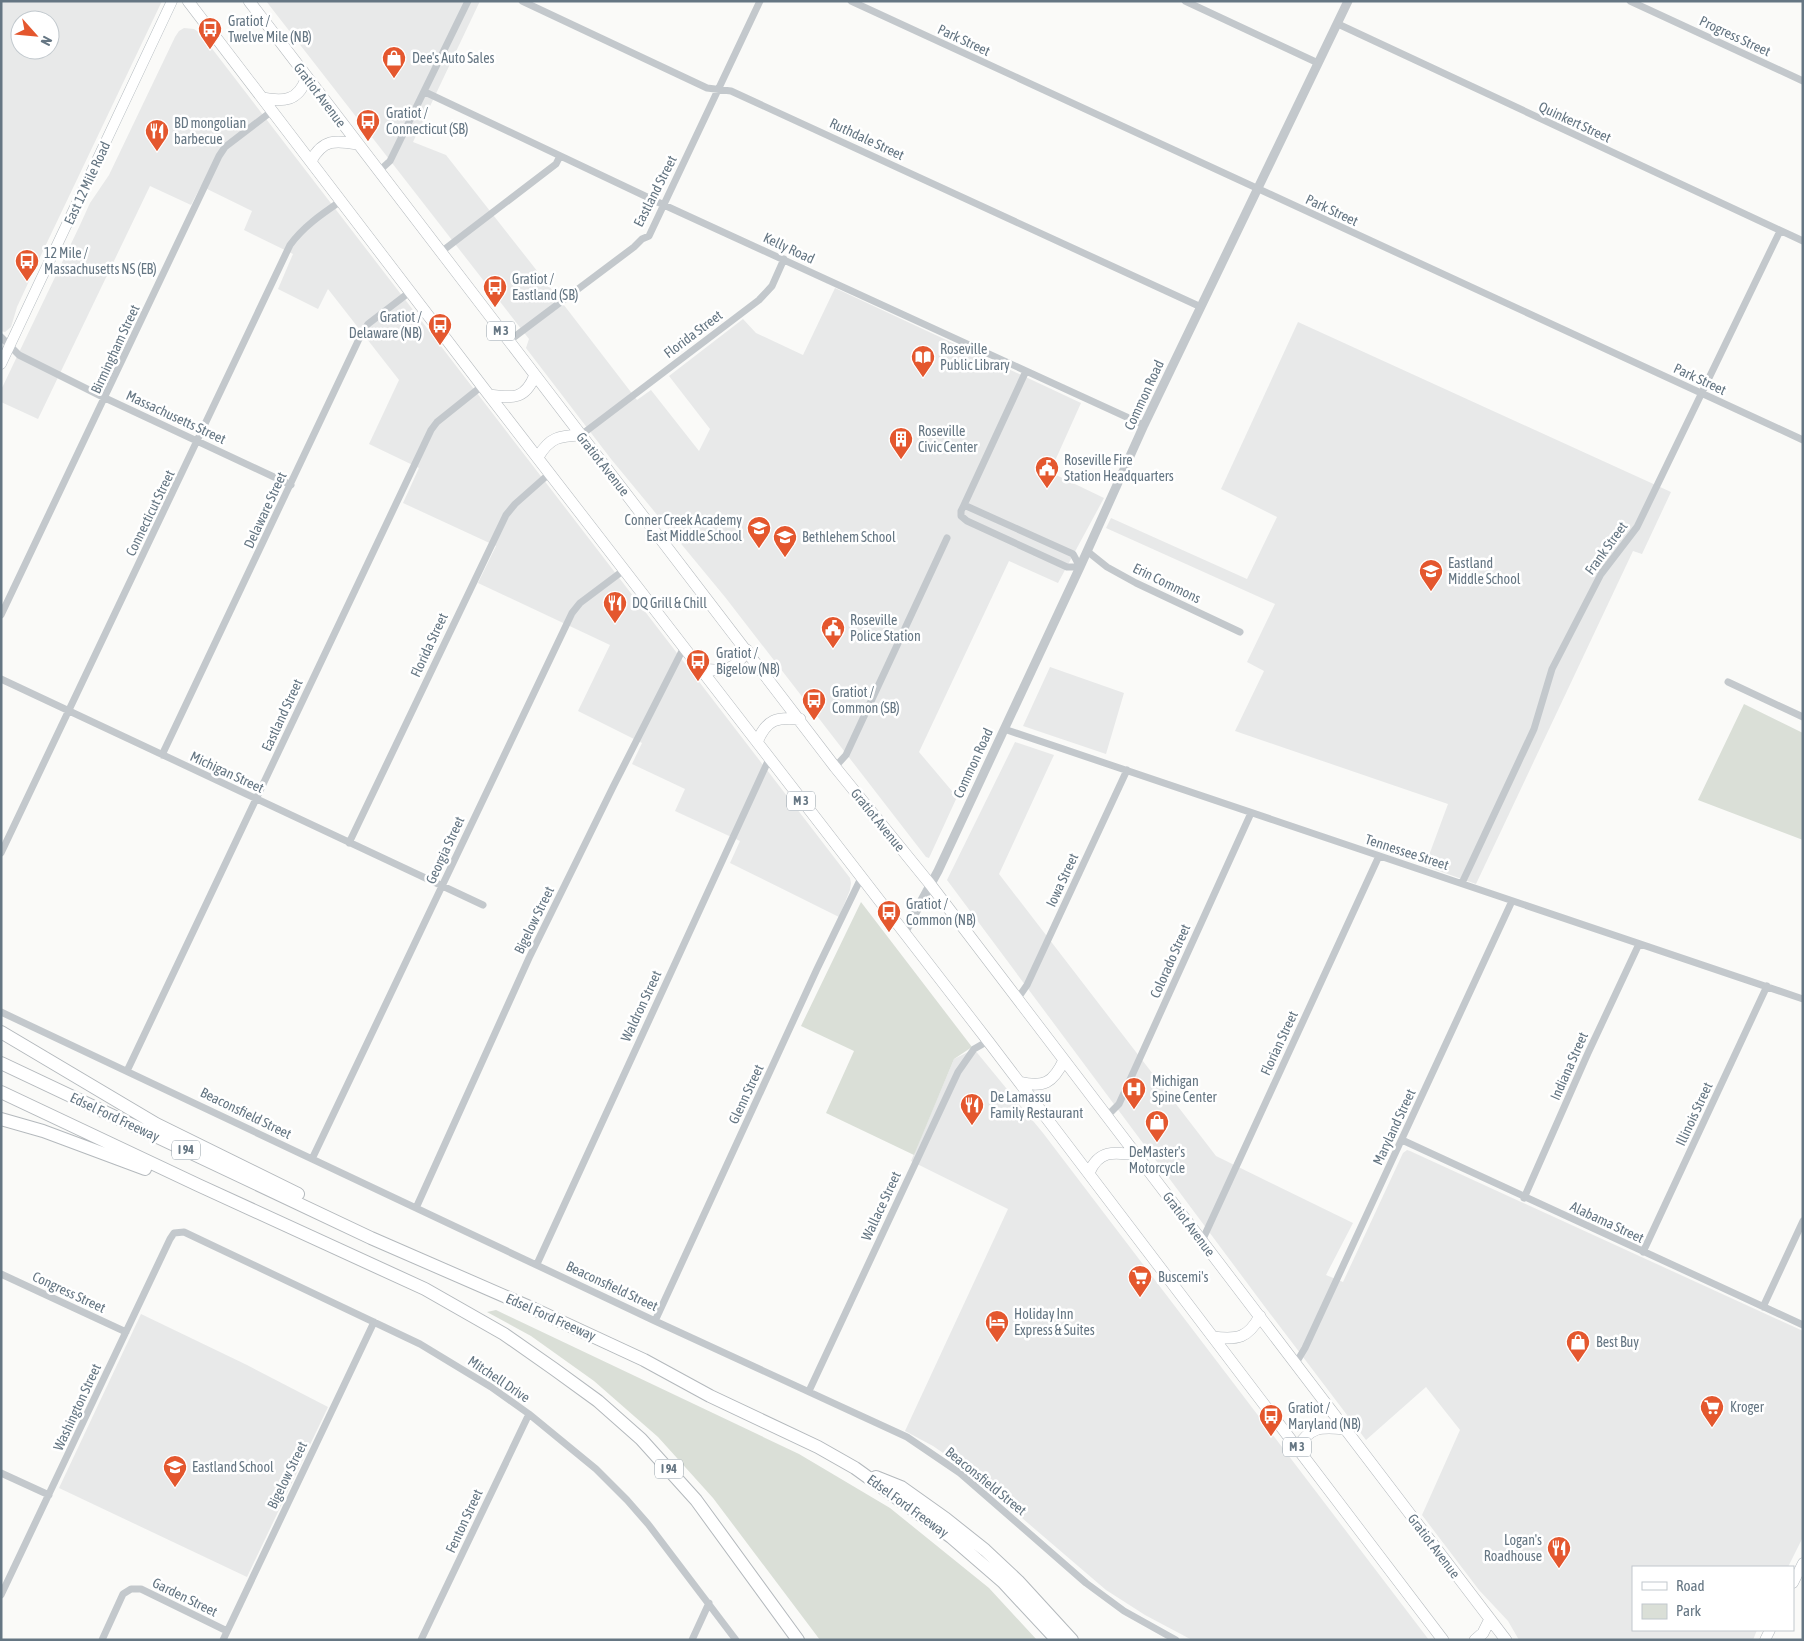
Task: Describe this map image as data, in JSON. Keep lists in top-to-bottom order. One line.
{"streets":{"highway":["Edsel Ford Freeway","I 94"],"main road":["Gratiot Avenue","East 12 Mile Road","M 3"],"street":["Progress Street","Park Street","Quinkert Street","Ruthdale Street","Eastland Street","Kelly Road","Florida Street","Birmingham Street","Common Road","Massachusetts Street","Delaware Street","Connecticut Street","Frank Street","Erin Commons","Michigan Street","Georgia Street","Tennessee Street","Iowa Street","Bigelow Street","Colorado Street","Waldron Street","Florian Street","Indiana Street","Glenn Street","Beaconsfield Street","Illinois Street","Maryland Street","Wallace Street","Alabama Street","Congress Street","Mitchell Drive","Washington Street","Fenton Street","Garden Street"]},"crossings":[["Park Street","Common Road"],["Park Street","Frank Street"],["Gratiot Avenue","Eastland Street"],["Gratiot Avenue","Florida Street"],["Gratiot Avenue","Common Road"],["Gratiot Avenue","Iowa Street"],["Gratiot Avenue","Colorado Street"],["Gratiot Avenue","Florian Street"],["Gratiot Avenue","Maryland Street"],["Quinkert Street","Common Road"],["Quinkert Street","Frank Street"],["Ruthdale Street","Eastland Street"],["Ruthdale Street","Common Road"],["East 12 Mile Road","Massachusetts Street"],["Eastland Street","Kelly Road"],["Eastland Street","M 3"],["Eastland Street","Michigan Street"],["Eastland Street","Beaconsfield Street"],["Kelly Road","Florida Street"],["Kelly Road","Common Road"],["M 3","Florida Street"],["M 3","Birmingham Street"],["M 3","Common Road"],["M 3","Delaware Street"],["M 3","Connecticut Street"],["M 3","Georgia Street"],["M 3","Bigelow Street"],["M 3","Waldron Street"],["M 3","Glenn Street"],["M 3","Wallace Street"],["Florida Street","Michigan Street"],["Birmingham Street","Massachusetts Street"],["Common Road","Erin Commons"],["Common Road","Tennessee Street"],["Massachusetts Street","Delaware Street"],["Massachusetts Street","Connecticut Street"],["Delaware Street","Michigan Street"],["Connecticut Street","Michigan Street"],["Frank Street","Tennessee Street"],["Michigan Street","Georgia Street"],["Georgia Street","Beaconsfield Street"],["Tennessee Street","Iowa Street"],["Tennessee Street","Colorado Street"],["Tennessee Street","Florian Street"],["Tennessee Street","Indiana Street"],["Tennessee Street","Illinois Street"],["Tennessee Street","Maryland Street"],["Bigelow Street","Beaconsfield Street"],["Bigelow Street","Mitchell Drive"],["Bigelow Street","Garden Street"],["Waldron Street","Beaconsfield Street"],["Indiana Street","Alabama Street"],["Glenn Street","Beaconsfield Street"],["Beaconsfield Street","Wallace Street"],["Illinois Street","Alabama Street"],["Maryland Street","Alabama Street"],["Congress Street","Washington Street"],["Mitchell Drive","Washington Street"],["Mitchell Drive","Fenton Street"]],"places":{"bus stop":["Gratiot / Twelve Mile (NB)","Gratiot / Connecticut (SB)","12 Mile / Massachusetts NS (EB)","Gratiot / Eastland (SB)","Gratiot / Delaware (NB)","Gratiot / Bigelow (NB)","Gratiot / Common (SB)","Gratiot / Common (NB)","Gratiot / Maryland (NB)"],"shop":["Dee's Auto Sales","DeMaster's Motorcycle","Best Buy"],"restaurant":["BD mongolian barbecue","DQ Grill & Chill","De Lamassu Family Restaurant","Logan's Roadhouse"],"library":["Roseville Public Library"],"building":["Roseville Civic Center"],"public building":["Roseville Fire Station Headquarters","Roseville Police Station"],"school or university":["Conner Creek Academy East Middle School","Bethlehem School","Eastland Middle School","Eastland School"],"hospital":["Michigan Spine Center"],"supermarket":["Buscemi's","Kroger"],"hotel":["Holiday Inn Express & Suites"]},"legend":["Road","Park"],"north":"bottom right"}
